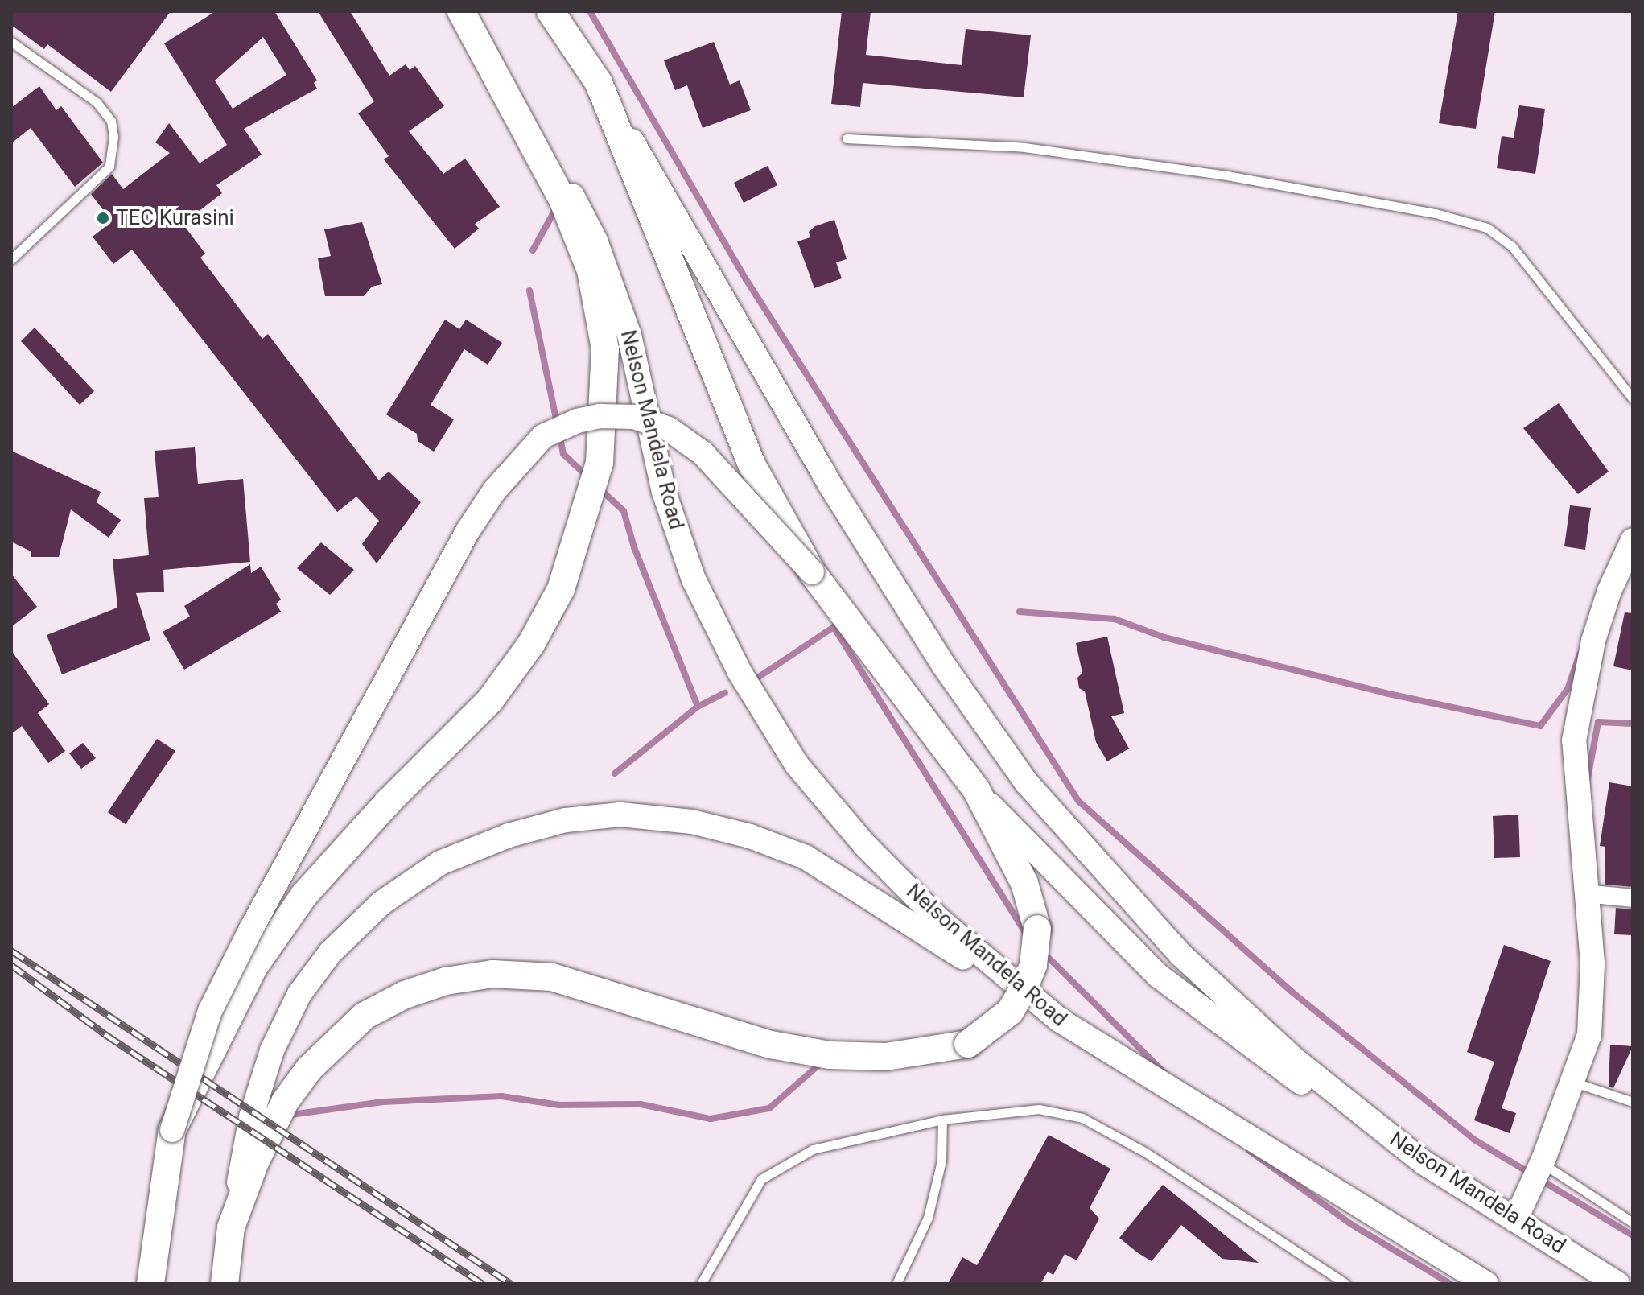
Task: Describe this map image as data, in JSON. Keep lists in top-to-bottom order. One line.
{"streets":{"main road":["Nelson Mandela Road"]},"places":["TEC Kurasini"]}
